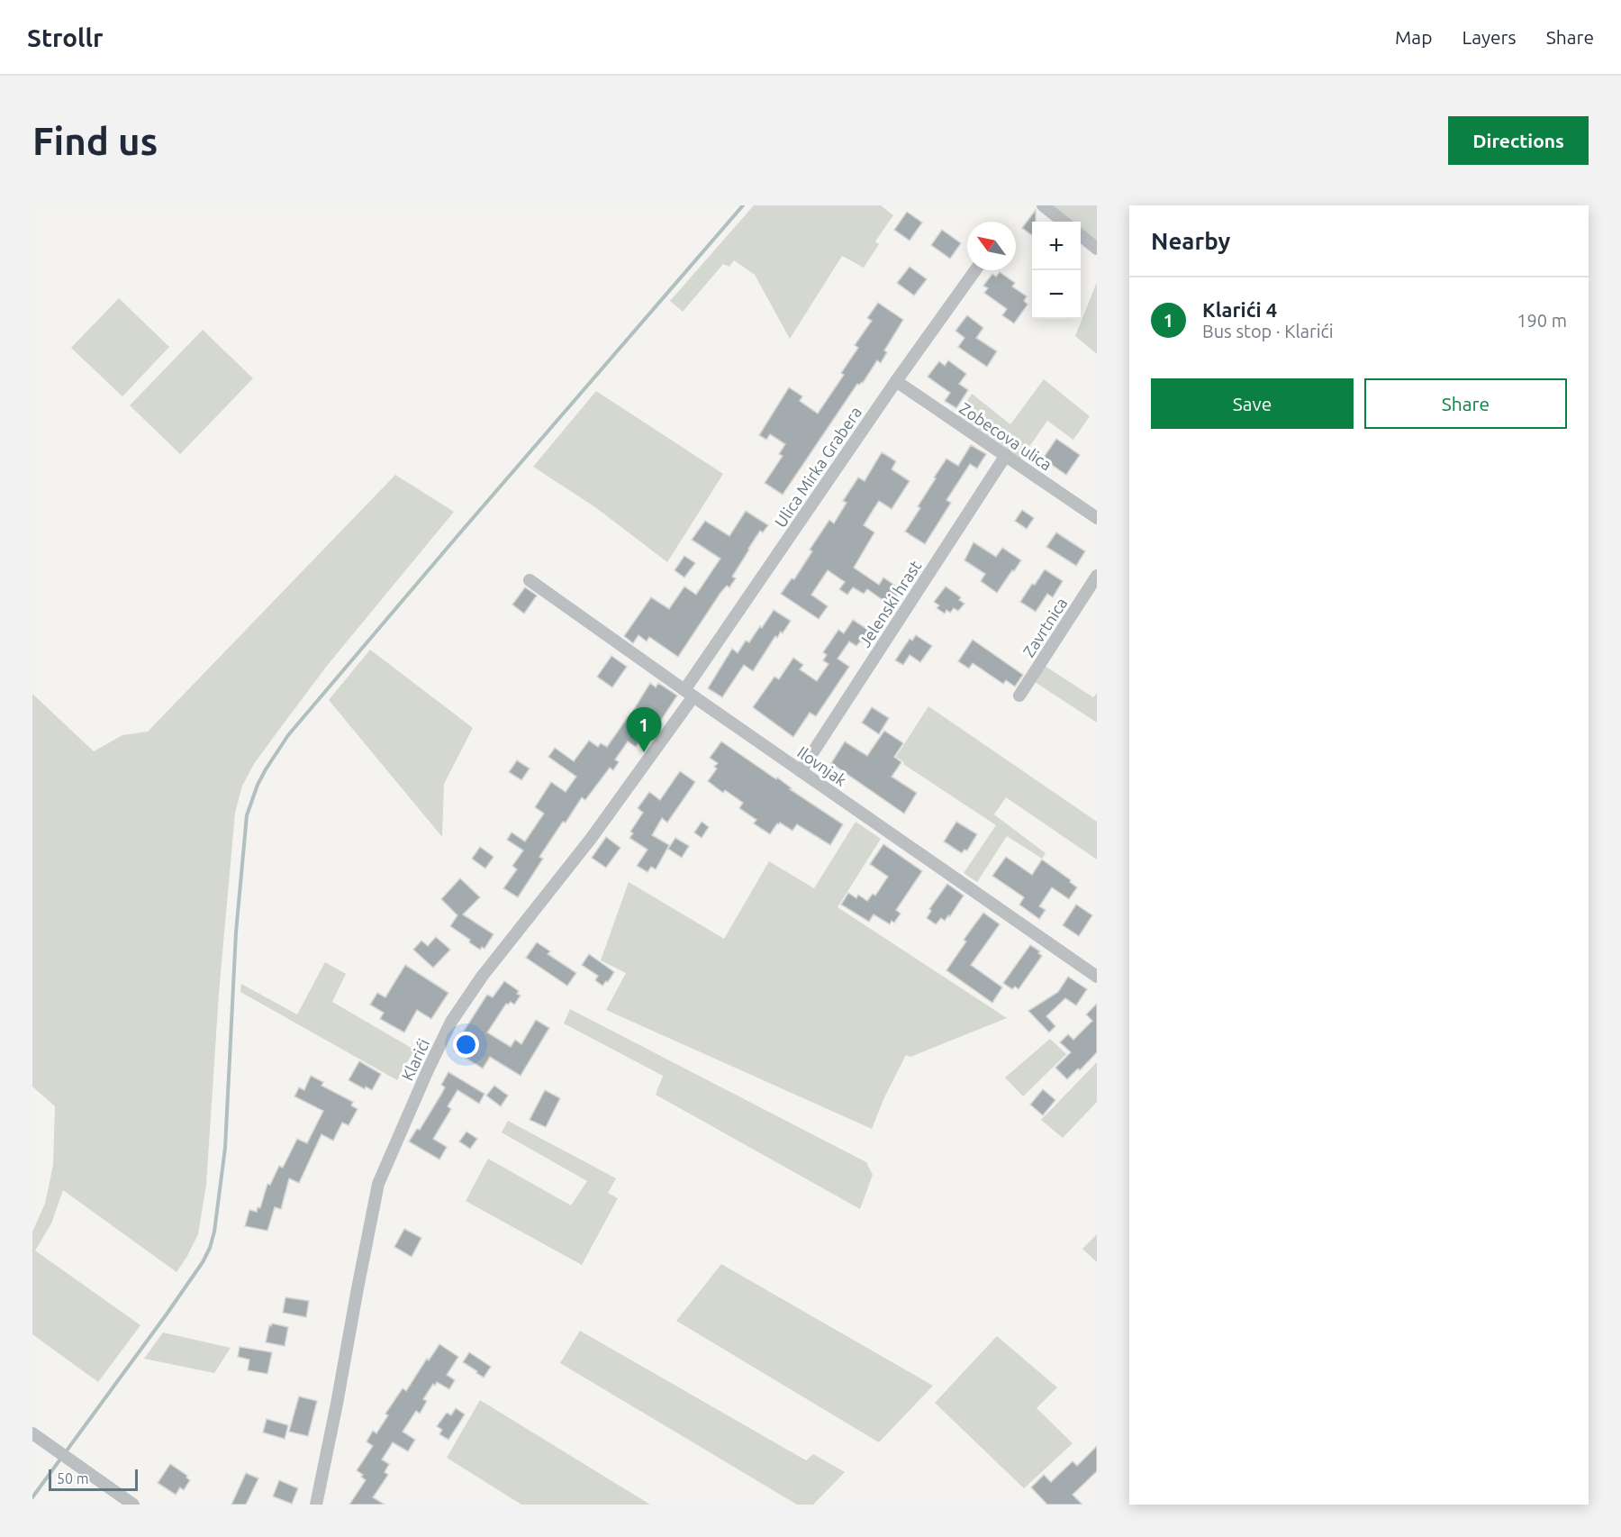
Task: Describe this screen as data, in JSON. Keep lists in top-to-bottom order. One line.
{"streets":{"street":["Zobecova ulica","Ulica Mirka Grabera","Jelenski hrast","Zavrtnica","Ilovnjak","Klarići"]},"crossings":[["Zobecova ulica","Ulica Mirka Grabera"],["Zobecova ulica","Jelenski hrast"],["Ulica Mirka Grabera","Ilovnjak"],["Ulica Mirka Grabera","Klarići"],["Jelenski hrast","Ilovnjak"],["Ilovnjak","Klarići"]],"scale_bar":"50 m","north":"top left","page":{"header":"Strollr","nav":["Map","Layers","Share"],"buttons":["Directions",["Save","Share"]],"title":"Find us","heading":"Nearby","map_buttons":["+","−"],"list":[{"mark":"1","name":"Klarići 4","note":"Bus stop · Klarići","value":"190 m"}],"pins":"1","scale":"50 m"}}
